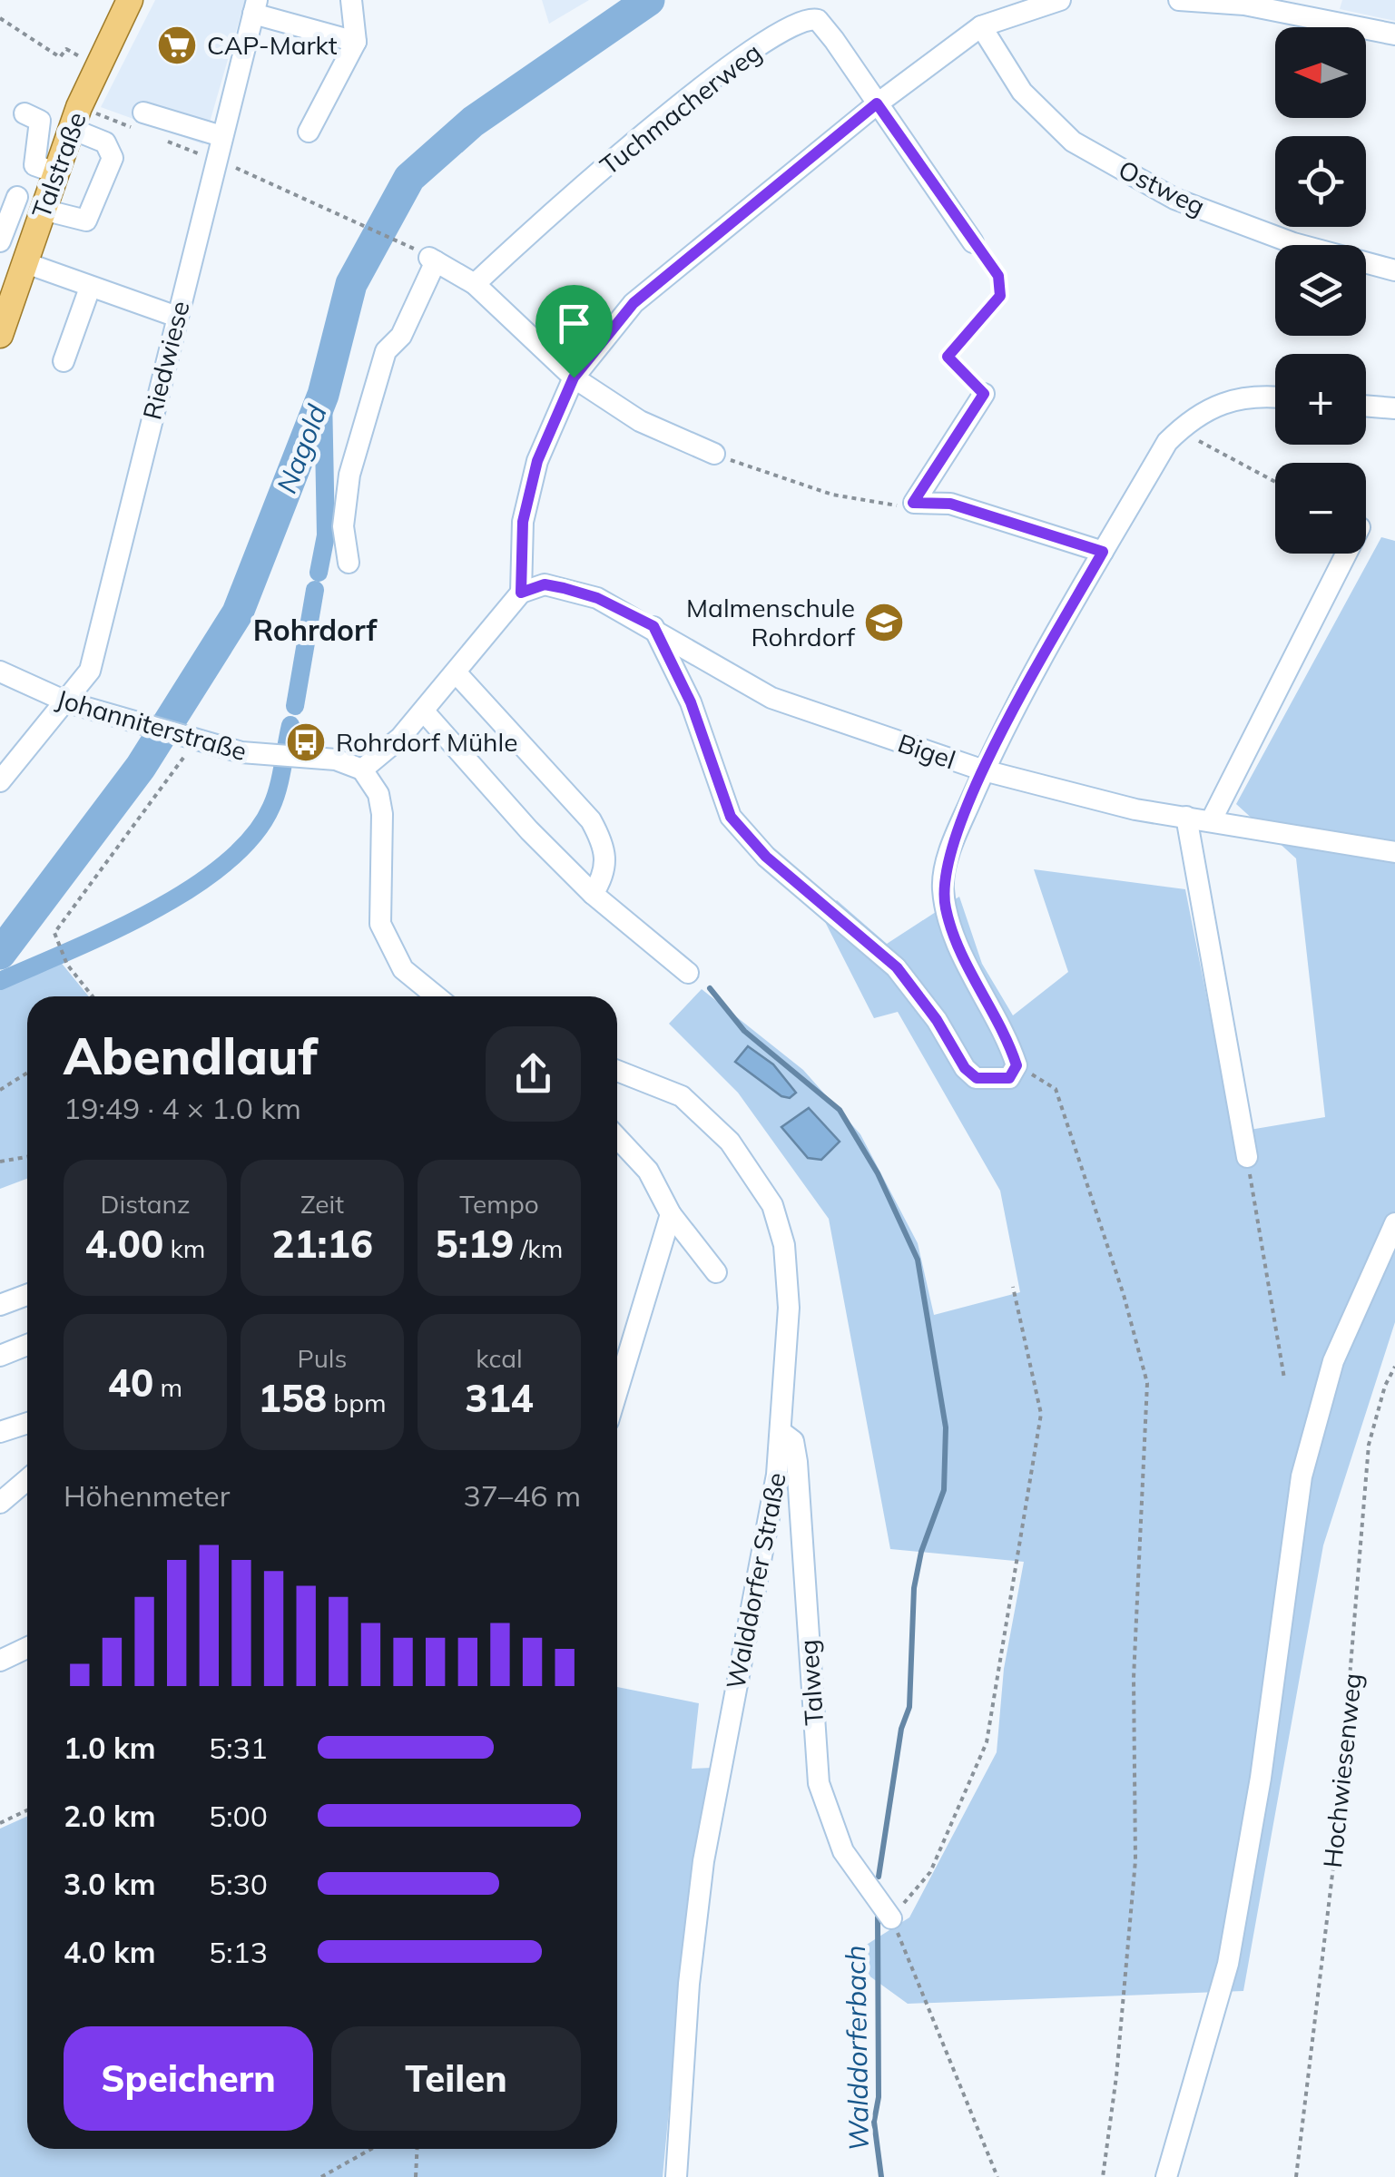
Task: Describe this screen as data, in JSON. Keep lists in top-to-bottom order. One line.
{"streets":{"main road":["Talstraße"],"street":["Tuchmacherweg","Ostweg","Riedwiese","Johanniterstraße","Bigel","Walddorfer Straße","Talweg"],"path":["Hochwiesenweg"]},"crossings":[["Riedwiese","Johanniterstraße"],["Walddorfer Straße","Talweg"]],"districts":["Rohrdorf"],"water":["Nagold","Walddorferbach"],"places":{"supermarket":["CAP-Markt"],"school or university":["Malmenschule Rohrdorf"],"bus stop":["Rohrdorf Mühle"]},"north":"left","page":{"map_buttons":["+","−"],"heading":["Abendlauf","19:49 · 4 × 1.0 km"],"stats":[["Distanz","4.00 km"],["Zeit","21:16"],["Tempo","5:19 /km"],["40 m"],["Puls","158 bpm"],["kcal","314"]],"chart":["Höhenmeter","37–46 m"],"list":[{"name":"1.0 km","note":"5:31"},{"name":"2.0 km","note":"5:00"},{"name":"3.0 km","note":"5:30"},{"name":"4.0 km","note":"5:13"}],"buttons":["Speichern","Teilen"]}}
